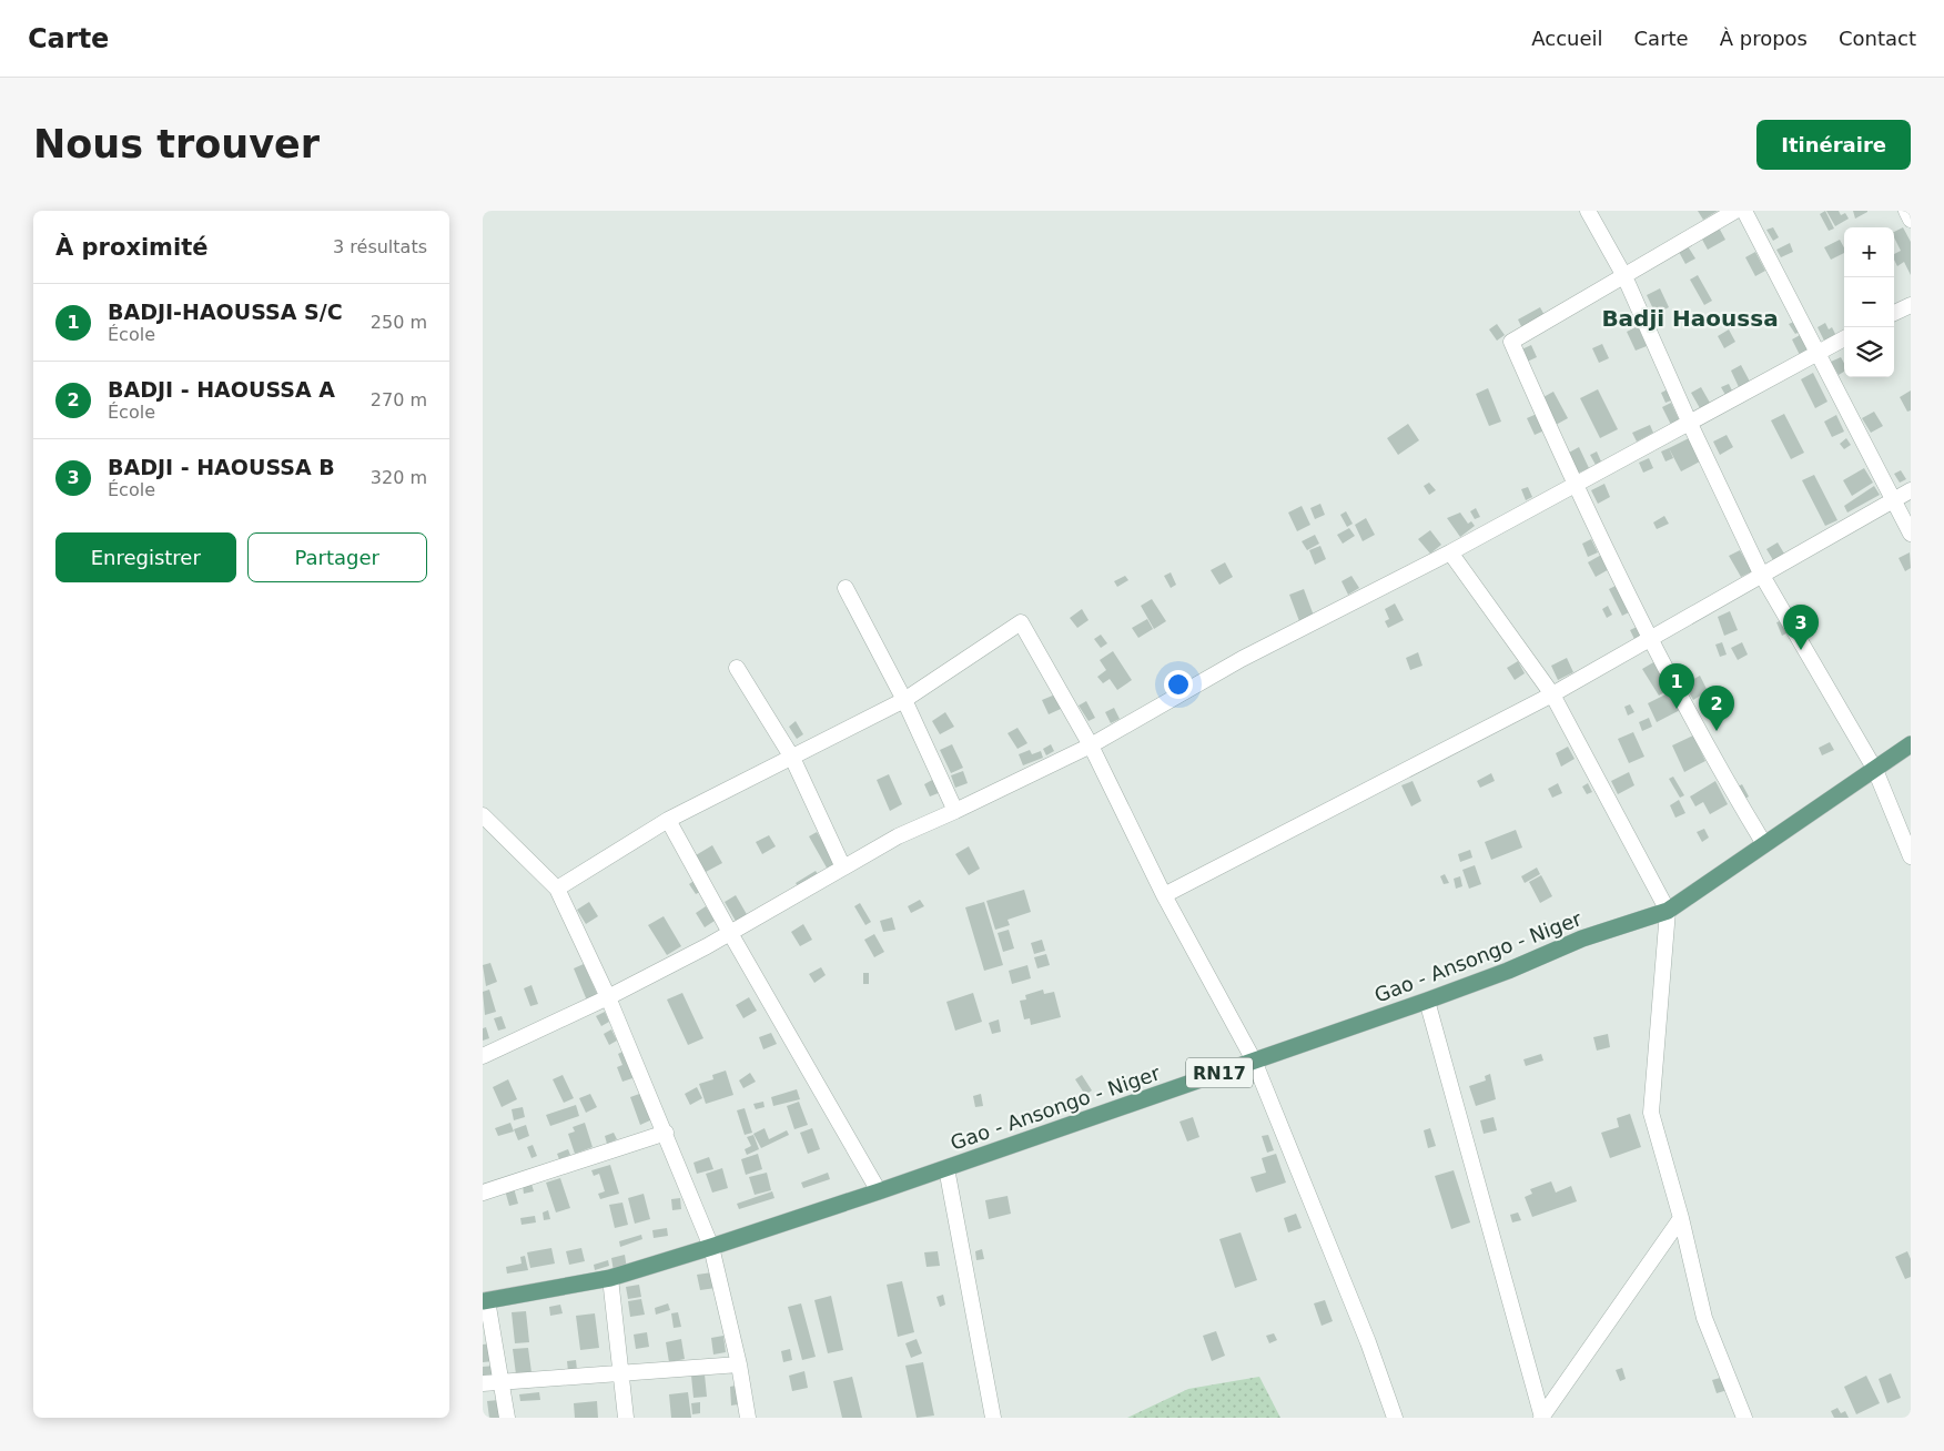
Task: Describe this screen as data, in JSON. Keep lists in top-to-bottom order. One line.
{"streets":{"main road":["Gao - Ansongo - Niger","RN17"]},"districts":["Badji Haoussa"],"page":{"header":"Carte","nav":["Accueil","Carte","À propos","Contact"],"buttons":["Itinéraire",["Enregistrer","Partager"]],"title":"Nous trouver","heading":["À proximité","3 résultats"],"map_buttons":["+","−"],"list":[{"mark":"1","name":"BADJI-HAOUSSA S/C","note":"École","value":"250 m"},{"mark":"2","name":"BADJI - HAOUSSA A","note":"École","value":"270 m"},{"mark":"3","name":"BADJI - HAOUSSA B","note":"École","value":"320 m"}],"pins":["3","1","2"]}}
